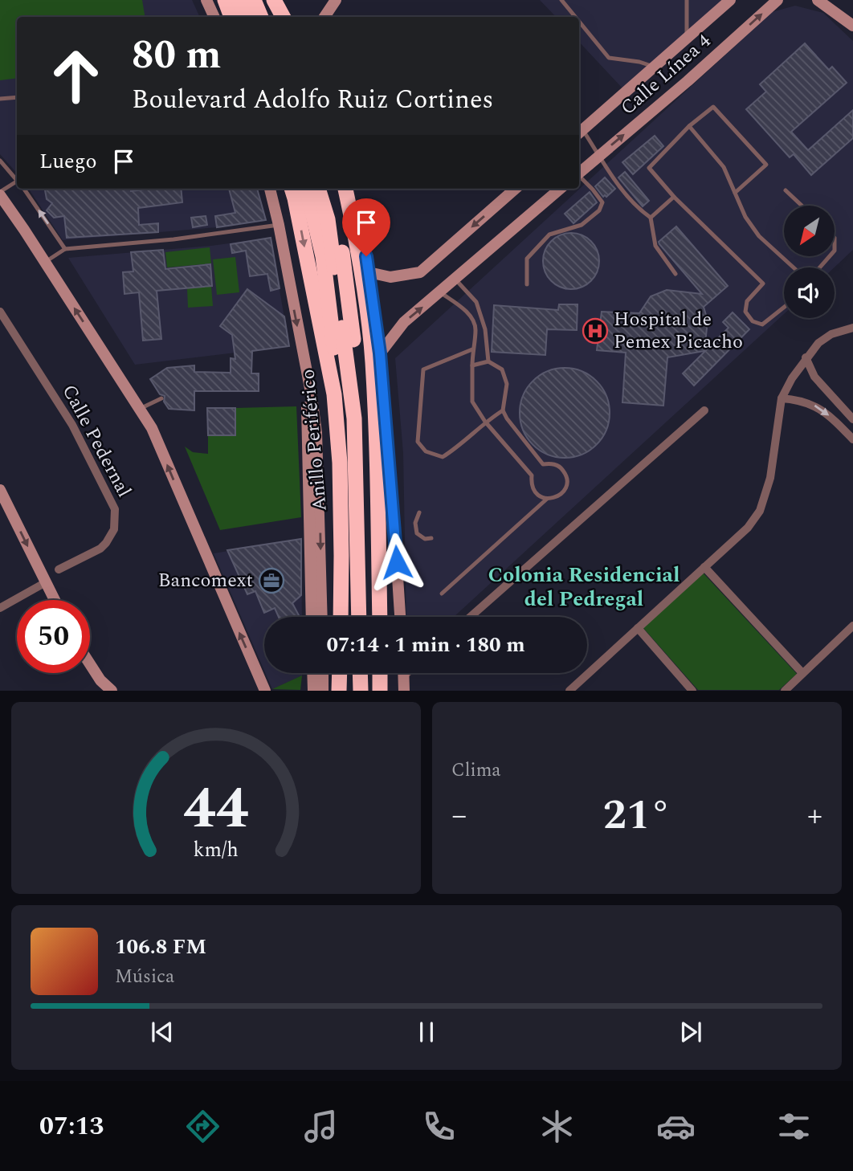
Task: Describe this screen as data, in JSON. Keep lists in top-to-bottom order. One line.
{"streets":{"highway":["Anillo Periférico"],"street":["Calle Línea 4","Calle Pedernal"]},"districts":["Colonia Residencial del Pedregal"],"places":{"hospital":["Hospital de Pemex Picacho"],"office":["Bancomext"]},"north":"bottom left","page":{"turn":["80 m","Boulevard Adolfo Ruiz Cortines"],"then":"Luego","limit":"50","trip":"07:14 · 1 min · 180 m","tile":"Clima","heat":["−","21°","+"],"song":["106.8 FM","Música"],"tabs":"07:13","gauge":["44","km/h"]}}
